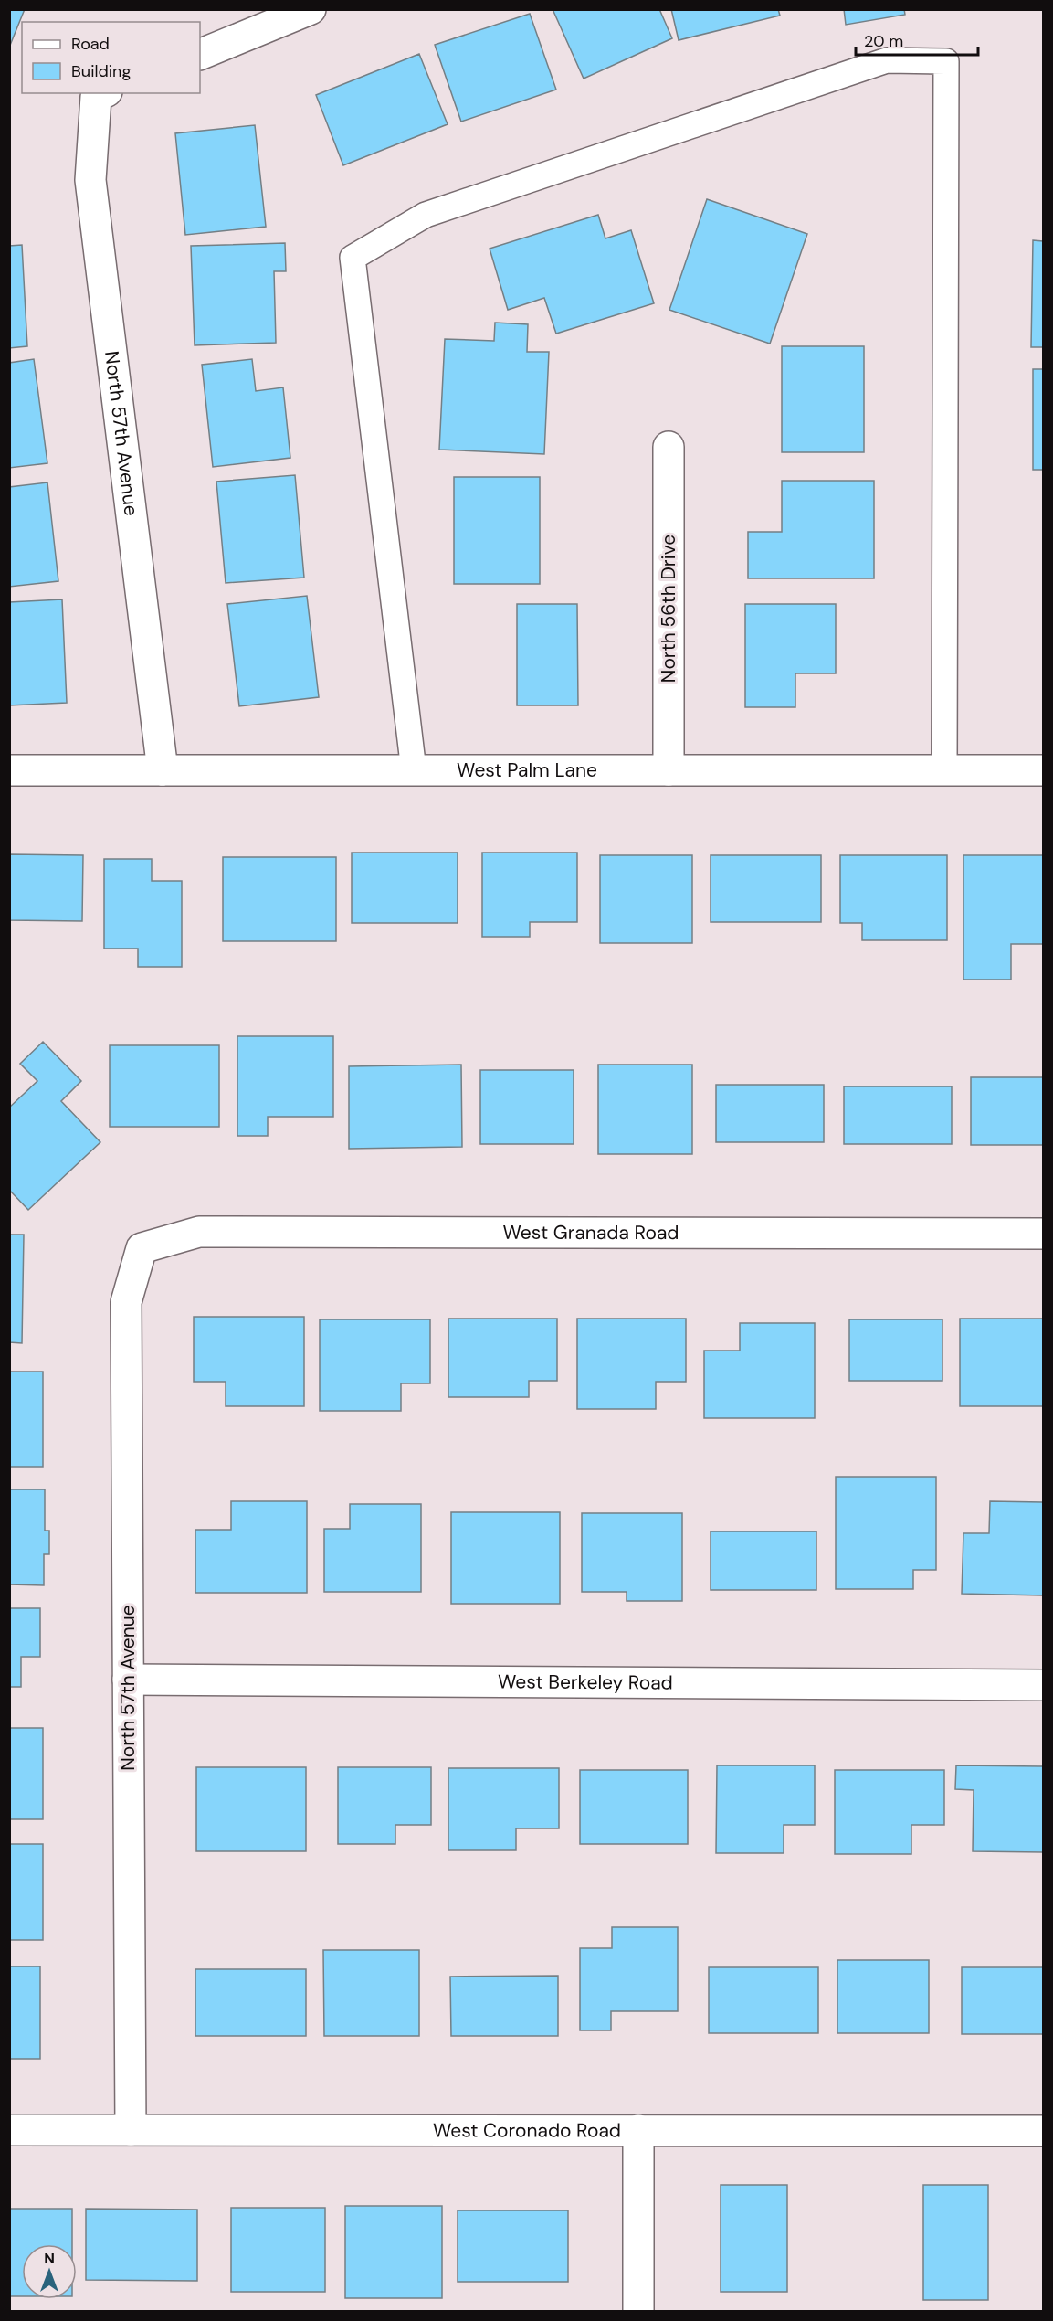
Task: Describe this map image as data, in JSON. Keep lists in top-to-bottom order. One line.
{"streets":{"street":["North 57th Avenue","North 56th Drive","West Palm Lane","West Granada Road","West Berkeley Road","West Coronado Road"]},"crossings":[["North 57th Avenue","West Palm Lane"],["North 57th Avenue","West Granada Road"],["North 57th Avenue","West Berkeley Road"],["North 57th Avenue","West Coronado Road"],["North 56th Drive","West Palm Lane"]],"legend":["Road","Building"],"scale_bar":"20 m","north":"top"}
